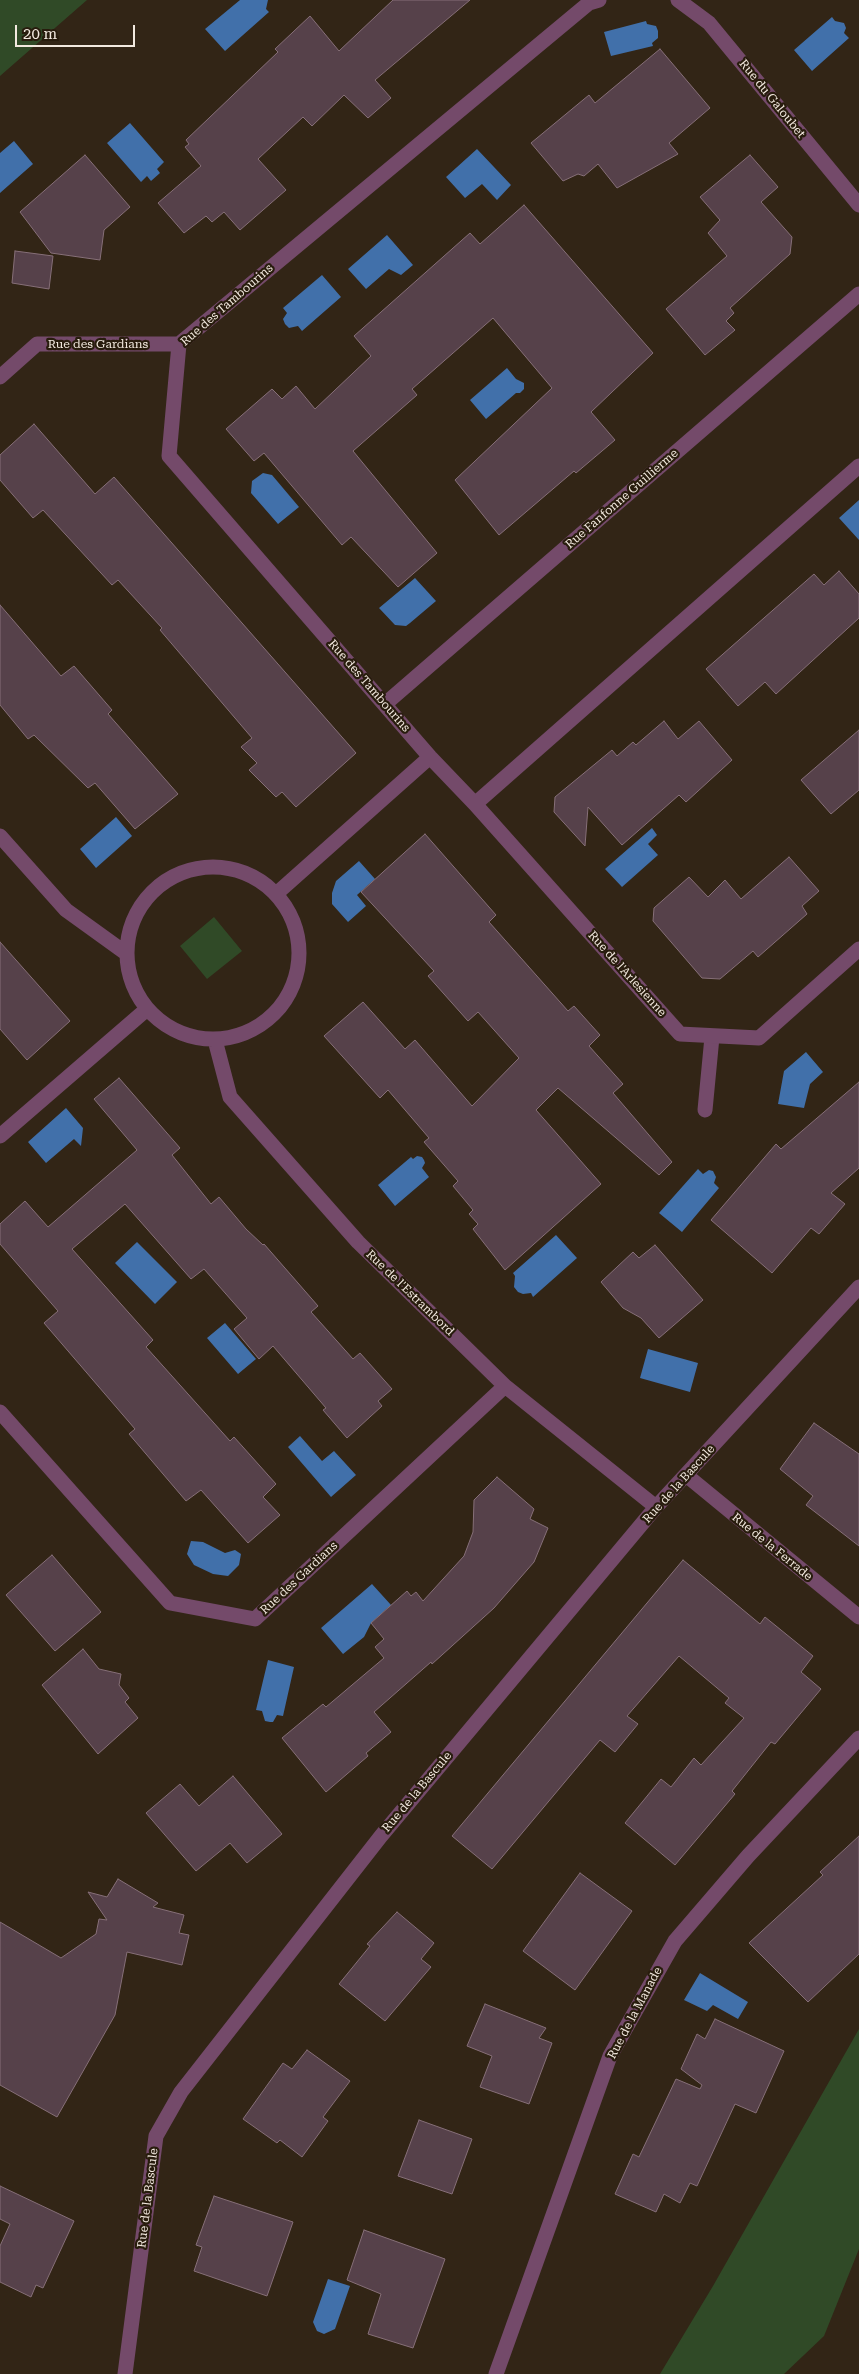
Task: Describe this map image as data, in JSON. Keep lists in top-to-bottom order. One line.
{"streets":{"street":["Rue du Galoubet","Rue des Tambourins","Rue des Gardians","Rue Fanfonne Guillierme","Rue de l'Arlesienne","Rue de l'Estrambord","Rue de la Bascule","Rue de la Ferrade","Rue de la Manade"]},"crossings":[["Rue des Tambourins","Rue des Gardians"],["Rue des Tambourins","Rue Fanfonne Guillierme"],["Rue des Tambourins","Rue de l'Arlesienne"],["Rue des Gardians","Rue de l'Estrambord"],["Rue de l'Estrambord","Rue de la Bascule"],["Rue de la Bascule","Rue de la Ferrade"]],"scale_bar":"20 m"}
